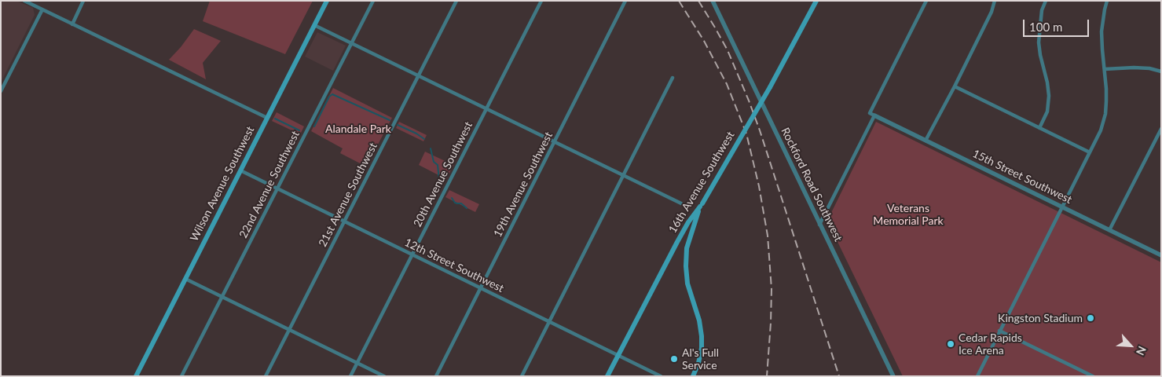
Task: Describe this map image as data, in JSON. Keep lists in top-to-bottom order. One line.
{"streets":{"main road":["16th Avenue Southwest","Wilson Avenue Southwest"],"street":["20th Avenue Southwest","15th Street Southwest","22nd Avenue Southwest","19th Avenue Southwest","Rockford Road Southwest","21st Avenue Southwest","12th Street Southwest"]},"crossings":[["20th Avenue Southwest","12th Street Southwest"],["16th Avenue Southwest","12th Street Southwest"],["Wilson Avenue Southwest","12th Street Southwest"],["22nd Avenue Southwest","12th Street Southwest"],["19th Avenue Southwest","12th Street Southwest"],["21st Avenue Southwest","12th Street Southwest"]],"parks":["Alandale Park","Veterans Memorial Park"],"places":["Kingston Stadium","Cedar Rapids Ice Arena","Al's Full Service"],"scale_bar":"100 m","north":"bottom right"}
